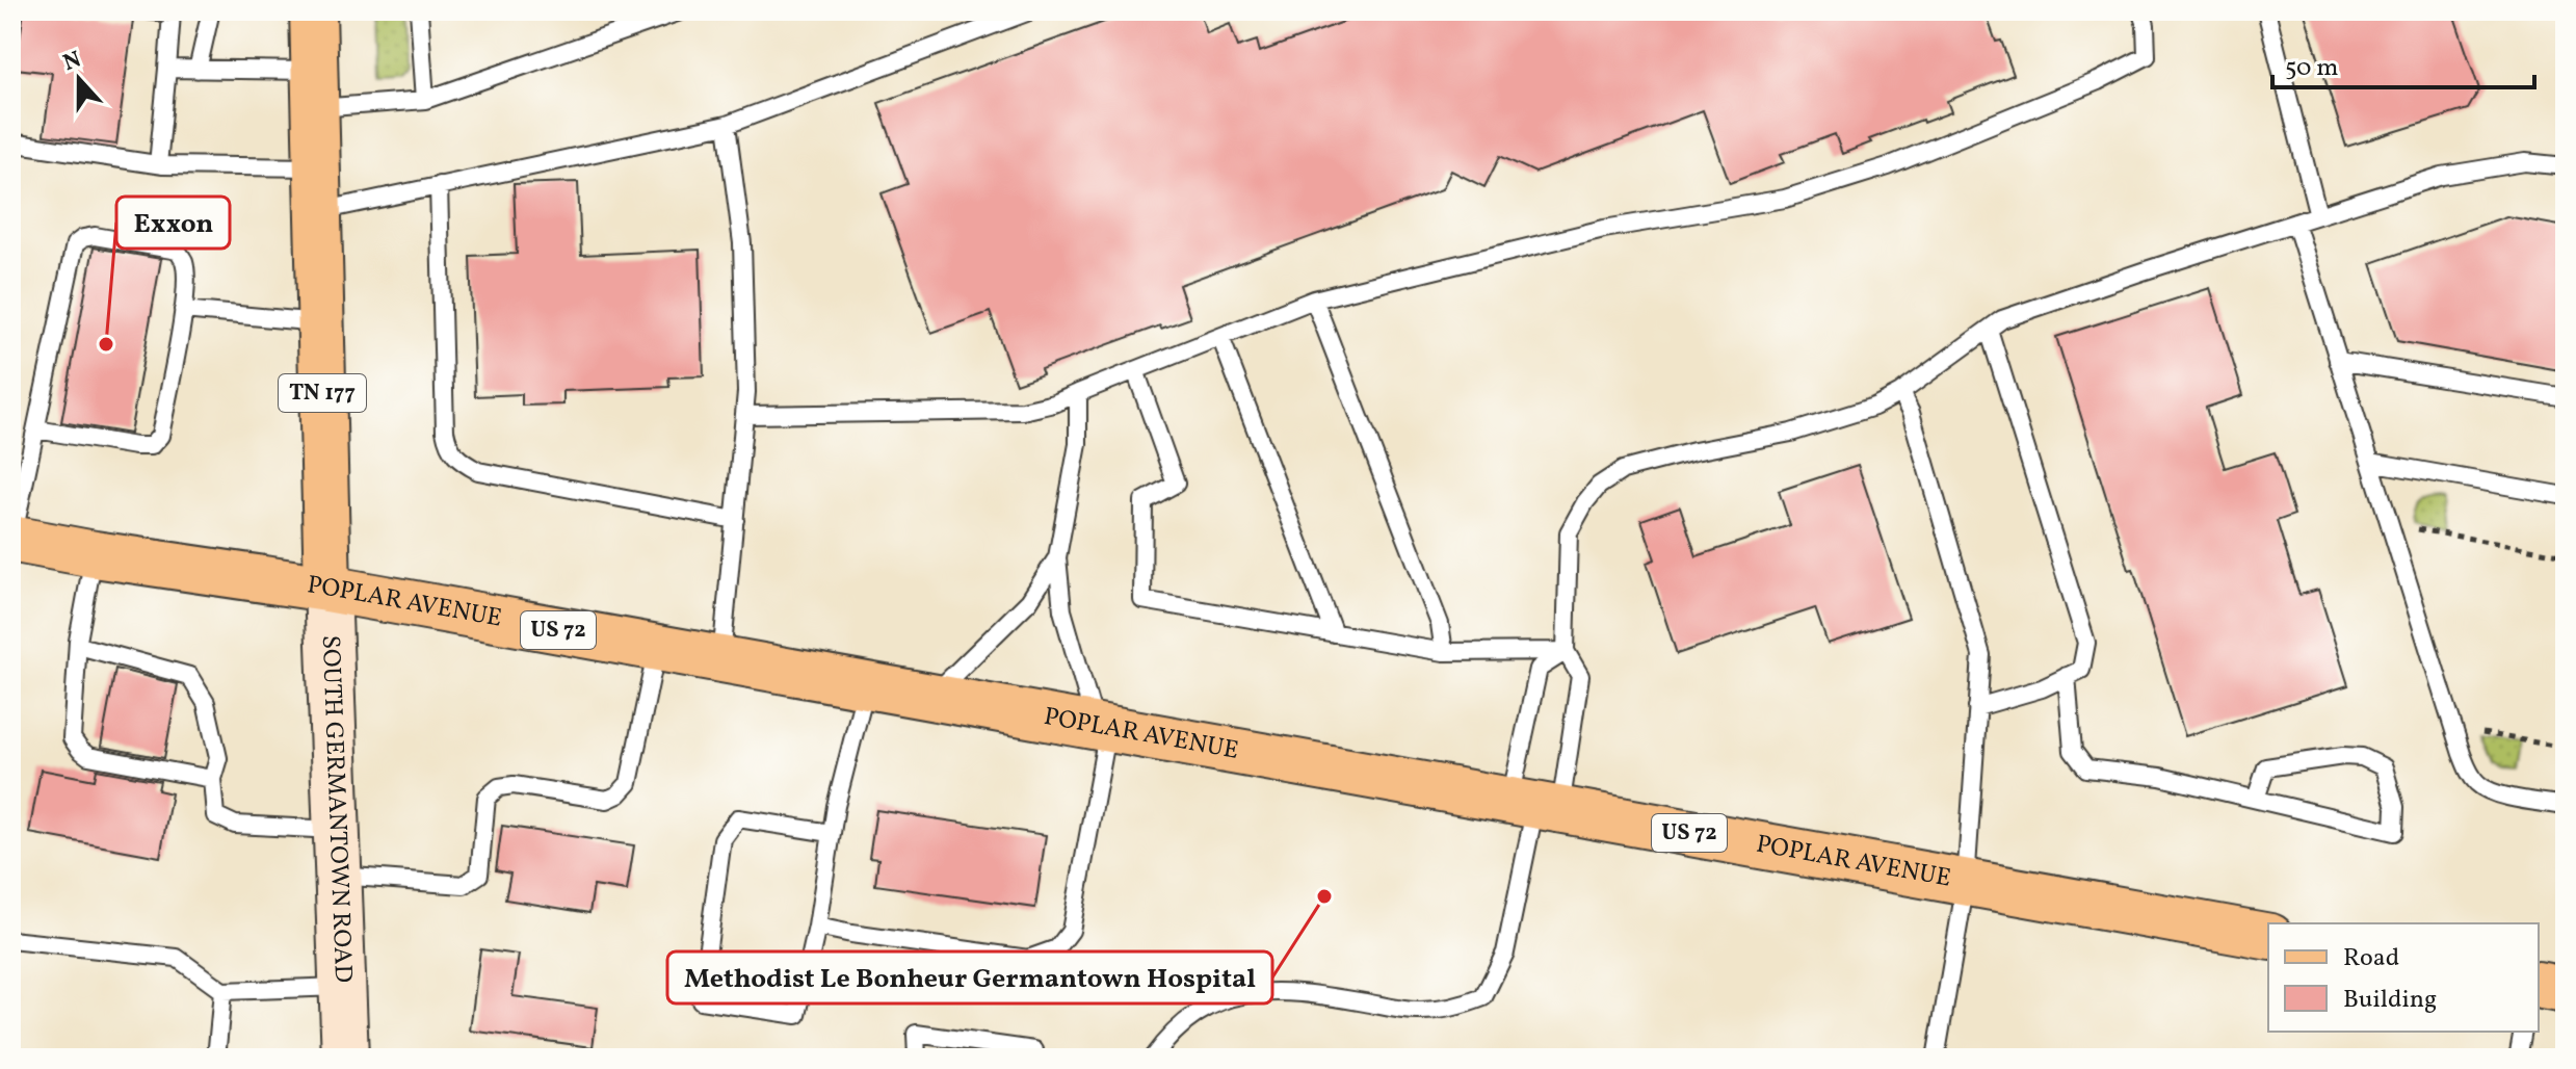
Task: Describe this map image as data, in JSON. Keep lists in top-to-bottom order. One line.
{"streets":{"main road":["TN 177","POPLAR AVENUE","US 72","SOUTH GERMANTOWN ROAD"]},"crossings":[["POPLAR AVENUE","SOUTH GERMANTOWN ROAD"]],"places":["Exxon","Methodist Le Bonheur Germantown Hospital"],"legend":["Road","Building"],"scale_bar":"50 m","north":"top"}
